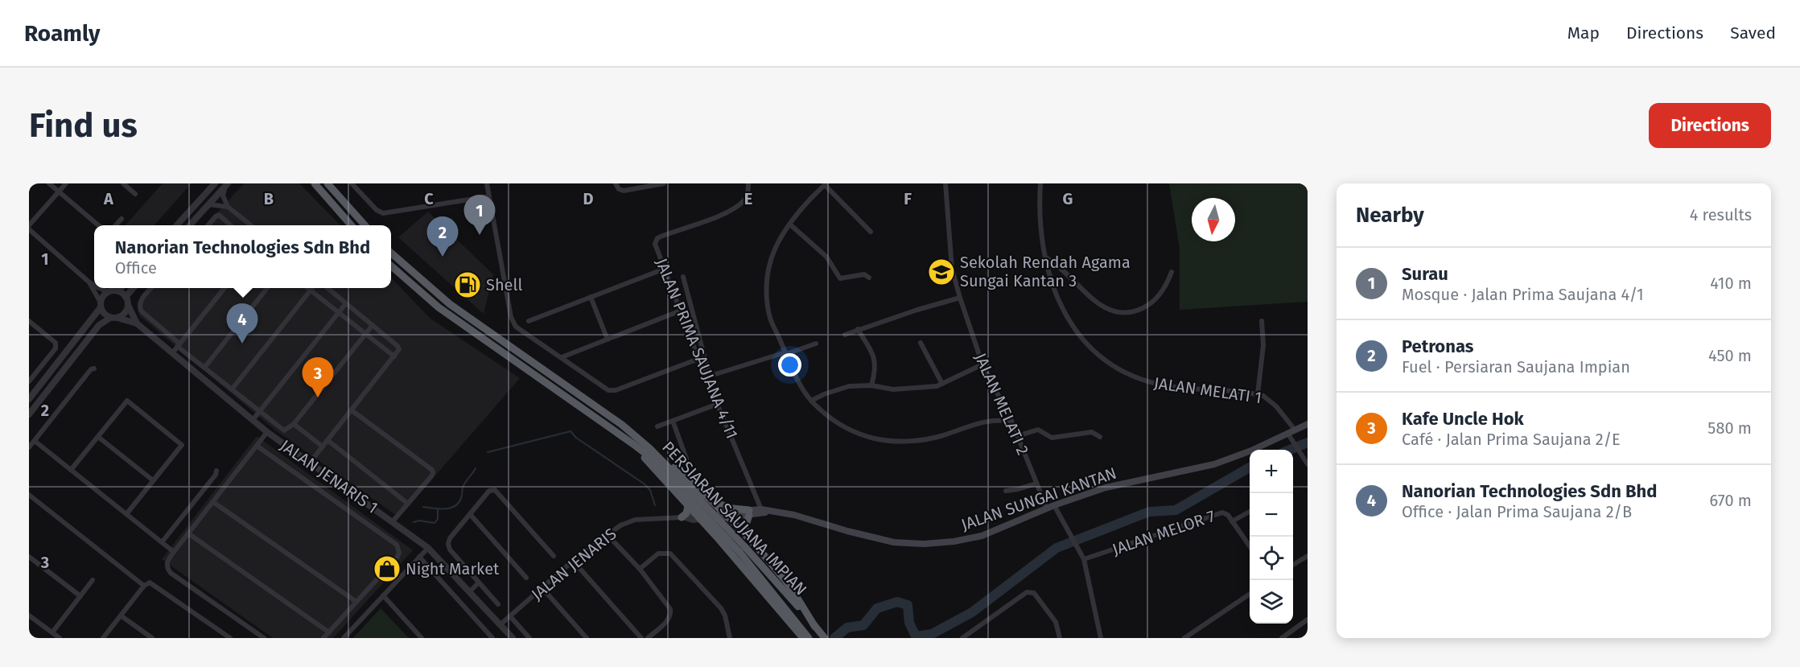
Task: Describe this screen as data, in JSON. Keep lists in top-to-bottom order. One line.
{"streets":{"highway":["PERSIARAN SAUJANA IMPIAN"],"main road":["JALAN SUNGAI KANTAN"],"street":["JALAN PRIMA SAUJANA 4/11","JALAN MELATI 1","JALAN MELATI 2","JALAN JENARIS 1","JALAN MELOR 7","JALAN JENARIS"]},"crossings":[["JALAN PRIMA SAUJANA 4/11","JALAN SUNGAI KANTAN"],["JALAN MELATI 1","JALAN SUNGAI KANTAN"],["JALAN MELATI 2","JALAN SUNGAI KANTAN"],["JALAN JENARIS 1","JALAN JENARIS"],["JALAN SUNGAI KANTAN","JALAN JENARIS"]],"places":{"school or university":["Sekolah Rendah Agama Sungai Kantan 3"],"fuel station":["Shell"],"shop":["Night Market"]},"north":"bottom","page":{"header":"Roamly","nav":["Map","Directions","Saved"],"buttons":"Directions","title":"Find us","heading":["Nearby","4 results"],"pins":["1","2","4","3"],"popup":["Nanorian Technologies Sdn Bhd","Office"],"list":[{"mark":"1","name":"Surau","note":"Mosque · Jalan Prima Saujana 4/1","value":"410 m"},{"mark":"2","name":"Petronas","note":"Fuel · Persiaran Saujana Impian","value":"450 m"},{"mark":"3","name":"Kafe Uncle Hok","note":"Café · Jalan Prima Saujana 2/E","value":"580 m"},{"mark":"4","name":"Nanorian Technologies Sdn Bhd","note":"Office · Jalan Prima Saujana 2/B","value":"670 m"}],"map_buttons":["+","−"]},"grid":{"columns":["A","B","C","D","E","F","G"],"rows":["1","2","3"]}}
